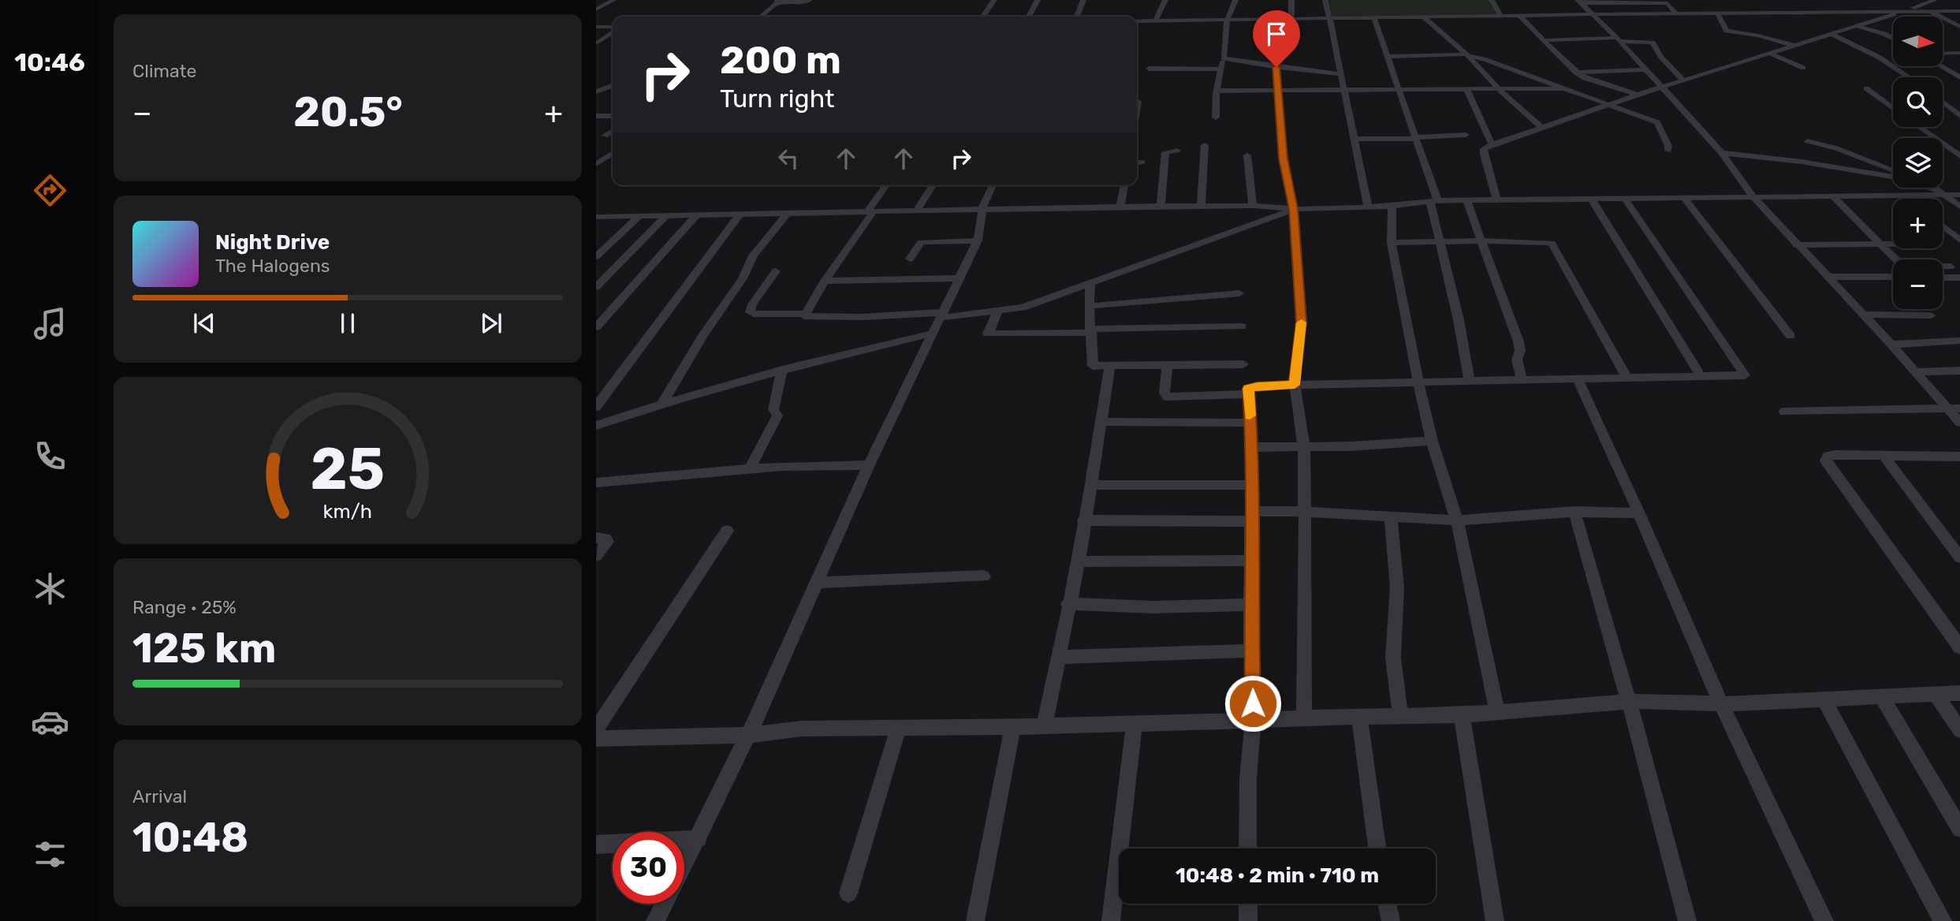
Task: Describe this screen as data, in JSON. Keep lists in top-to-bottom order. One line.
{"north":"right","page":{"tabs":"10:46","tile":["Climate",["Range · 25%","125 km"],["Arrival","10:48"]],"map_buttons":["+","−"],"turn":["200 m","Turn right"],"heat":["−","20.5°","+"],"song":["Night Drive","The Halogens"],"limit":"30","trip":"10:48 · 2 min · 710 m","gauge":["25","km/h"]}}
